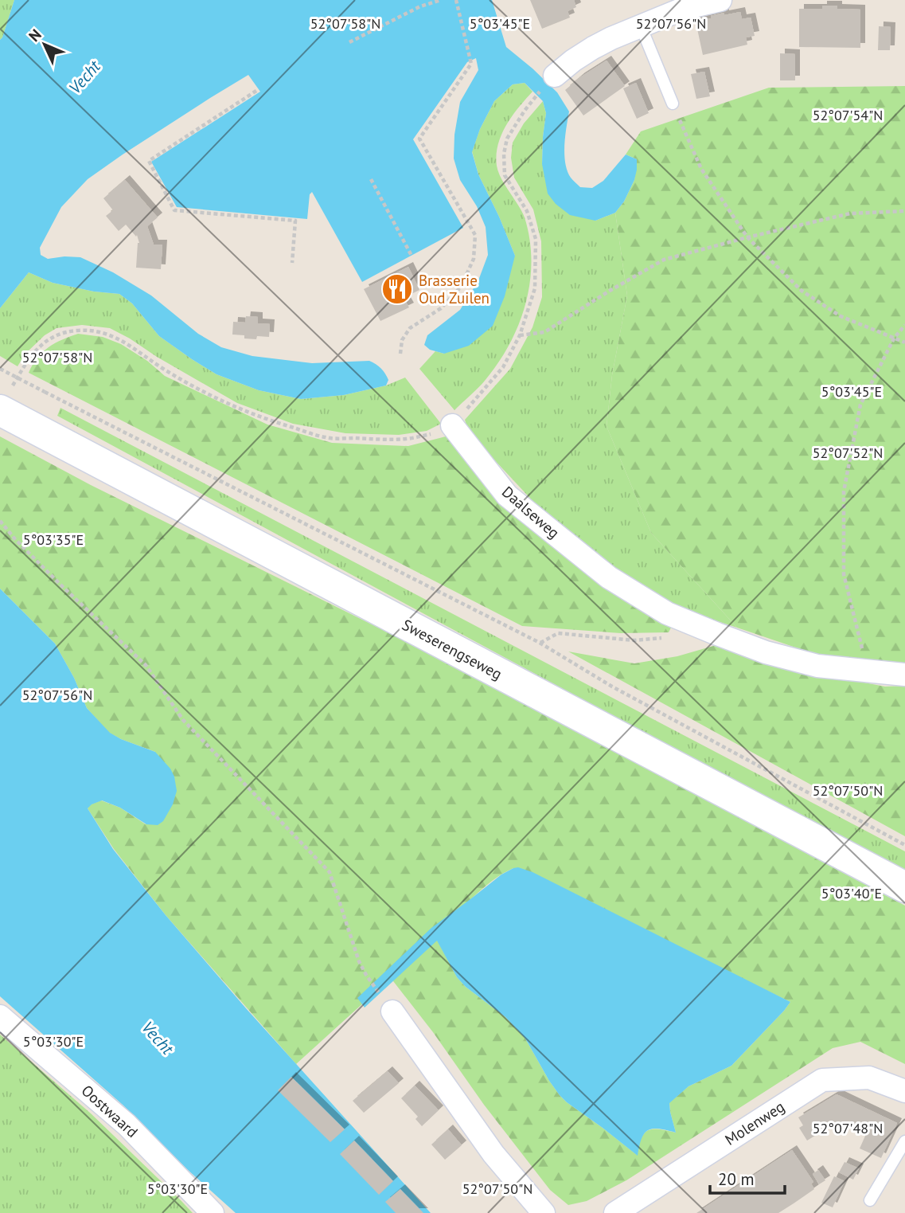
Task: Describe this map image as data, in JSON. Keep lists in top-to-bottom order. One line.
{"streets":{"main road":["Sweserengseweg"],"street":["Daalseweg","Oostwaard","Molenweg"]},"water":["Vecht"],"places":{"restaurant":["Brasserie Oud Zuilen"]},"scale_bar":"20 m","north":"top left","coordinates":["5°03'45\"E","52°07'58\"N","52°07'56\"N","52°07'54\"N","52°07'52\"N","5°03'35\"E","52°07'50\"N","5°03'40\"E","5°03'30\"E","52°07'48\"N"]}
